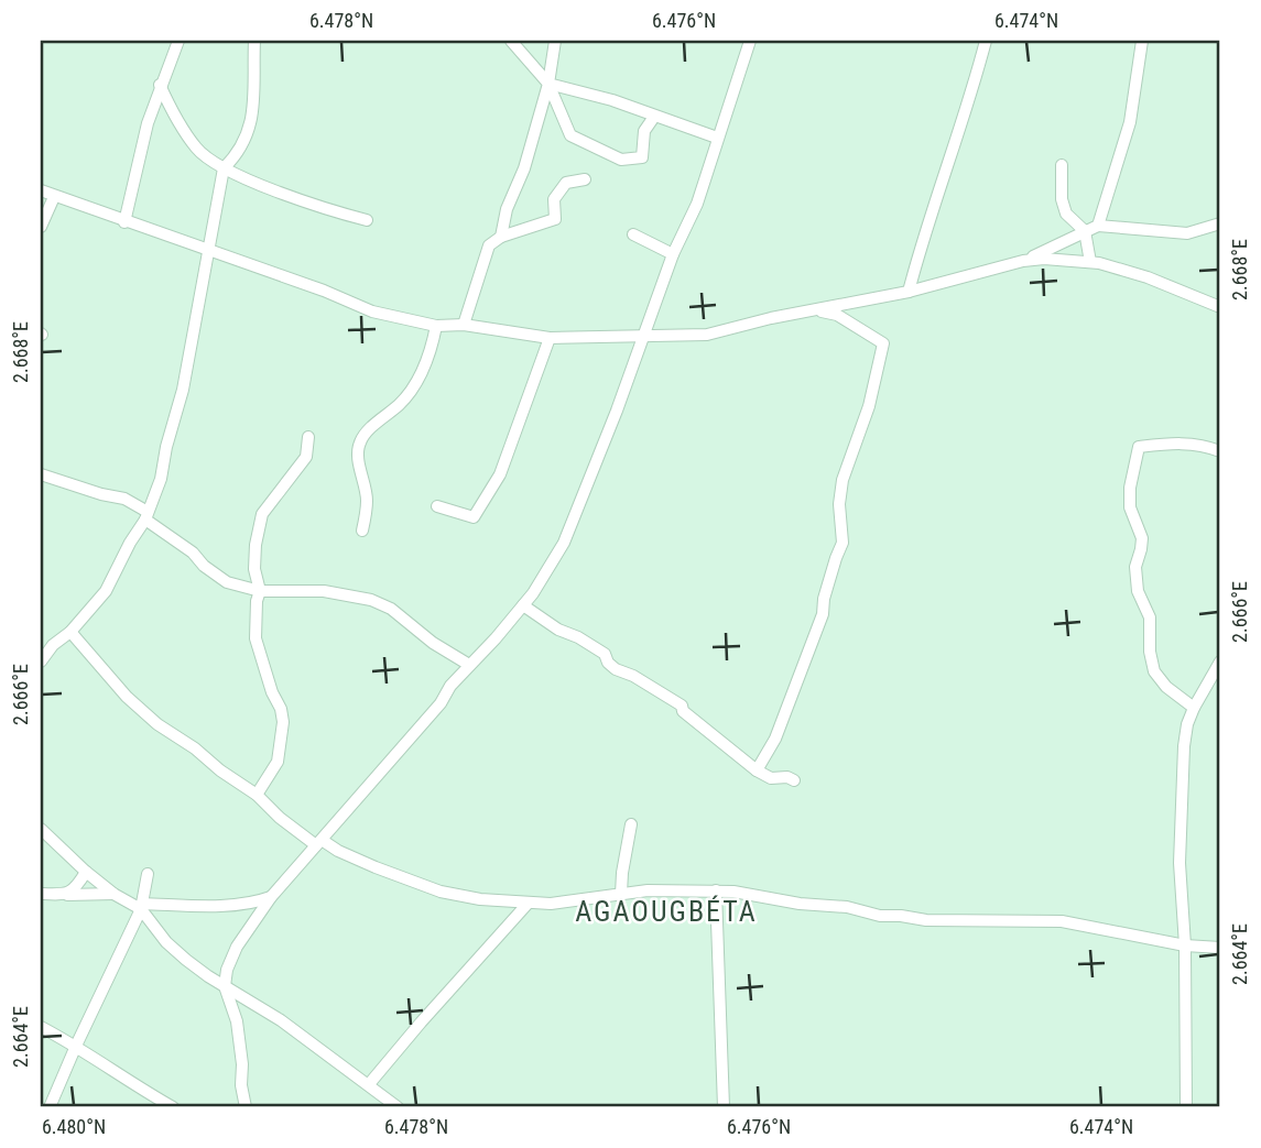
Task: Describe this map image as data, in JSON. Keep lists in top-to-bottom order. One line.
{"districts":["AGAOUGBÉTA"],"coordinates":["6.478°N","6.476°N","6.474°N","2.668°E","2.666°E","2.664°E","6.480°N"]}
